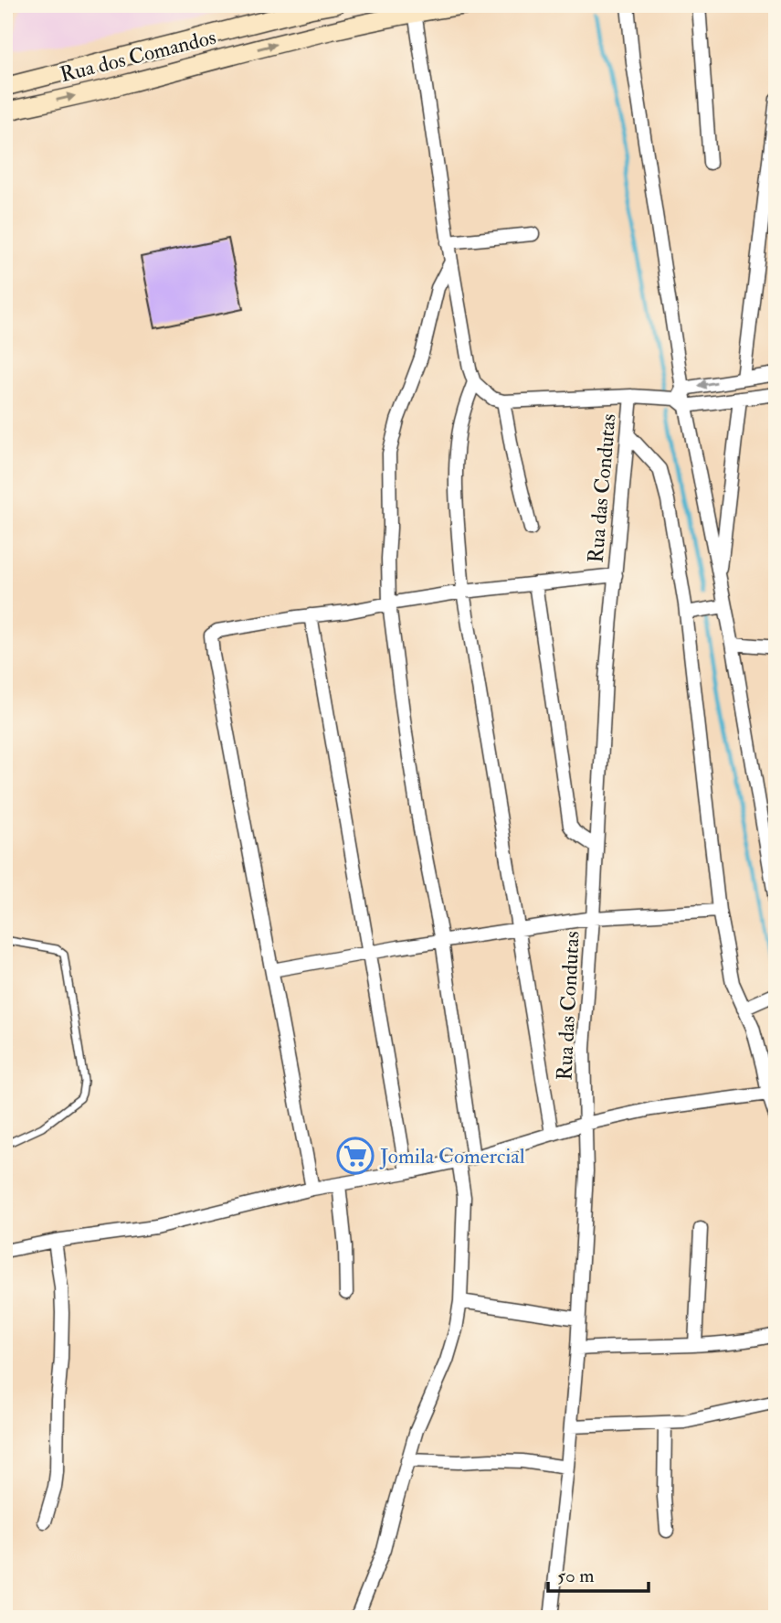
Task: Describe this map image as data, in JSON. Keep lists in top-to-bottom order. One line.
{"streets":{"main road":["Rua dos Comandos"],"street":["Rua das Condutas"]},"places":{"supermarket":["Jomila Comercial"]},"scale_bar":"50 m"}
